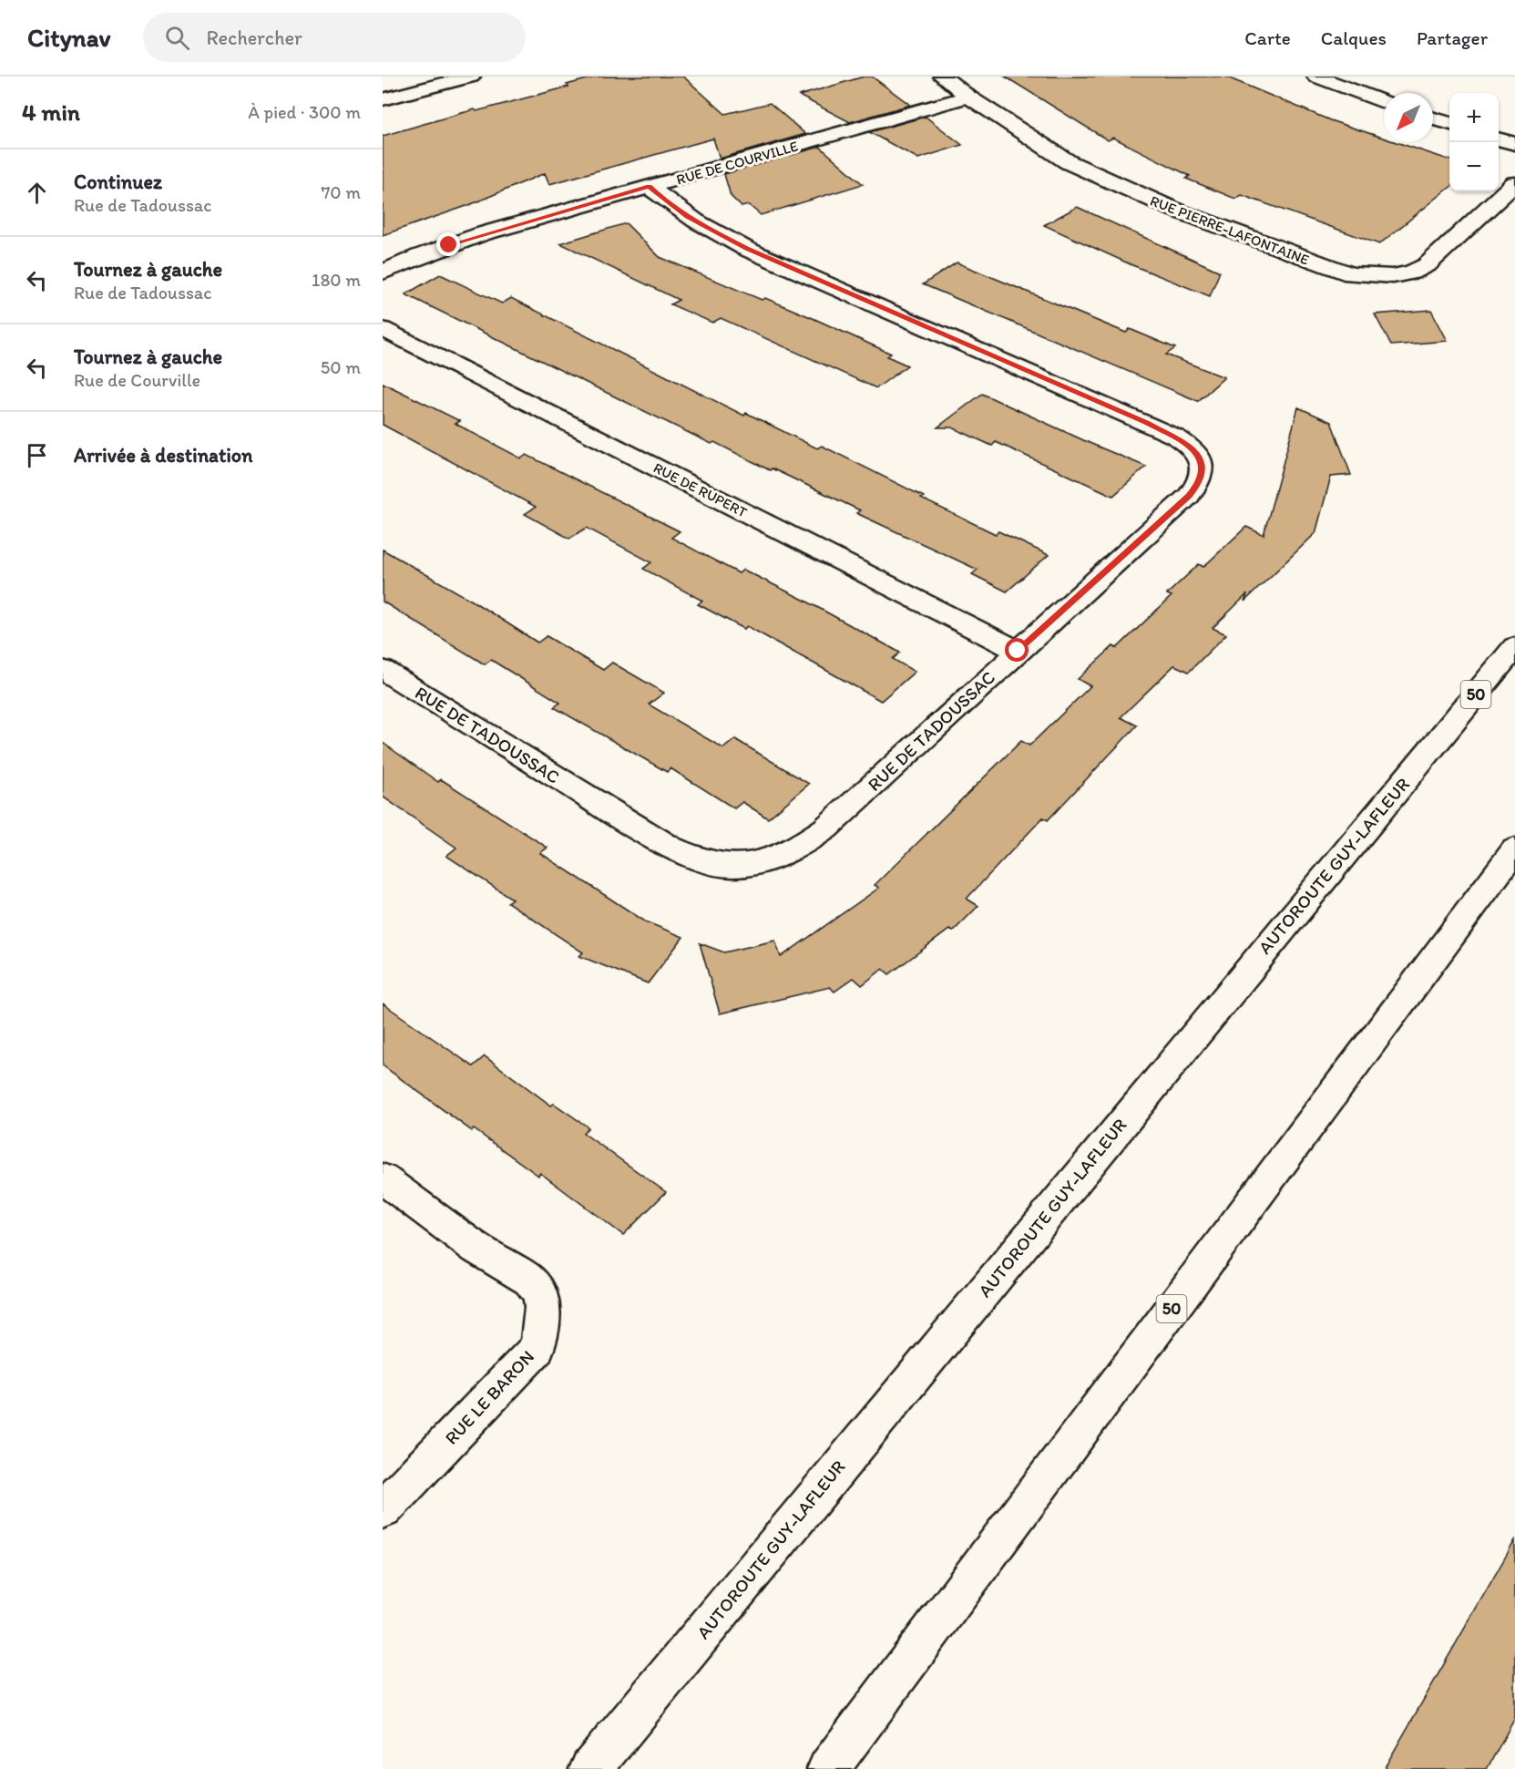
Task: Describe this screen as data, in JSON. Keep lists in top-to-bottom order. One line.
{"streets":{"main road":["RUE DE COURVILLE","RUE PIERRE-LAFONTAINE","RUE DE RUPERT","50","RUE DE TADOUSSAC","AUTOROUTE GUY-LAFLEUR","RUE LE BARON"]},"crossings":[["RUE DE COURVILLE","RUE PIERRE-LAFONTAINE"],["RUE DE COURVILLE","RUE DE TADOUSSAC"],["RUE DE RUPERT","RUE DE TADOUSSAC"]],"north":"bottom left","page":{"header":"Citynav","search":"Rechercher","nav":["Carte","Calques","Partager"],"heading":["4 min","À pied · 300 m"],"map_buttons":["+","−"],"list":[["Continuez","Rue de Tadoussac","70 m"],["Tournez à gauche","Rue de Tadoussac","180 m"],["Tournez à gauche","Rue de Courville","50 m"],"Arrivée à destination"]}}
